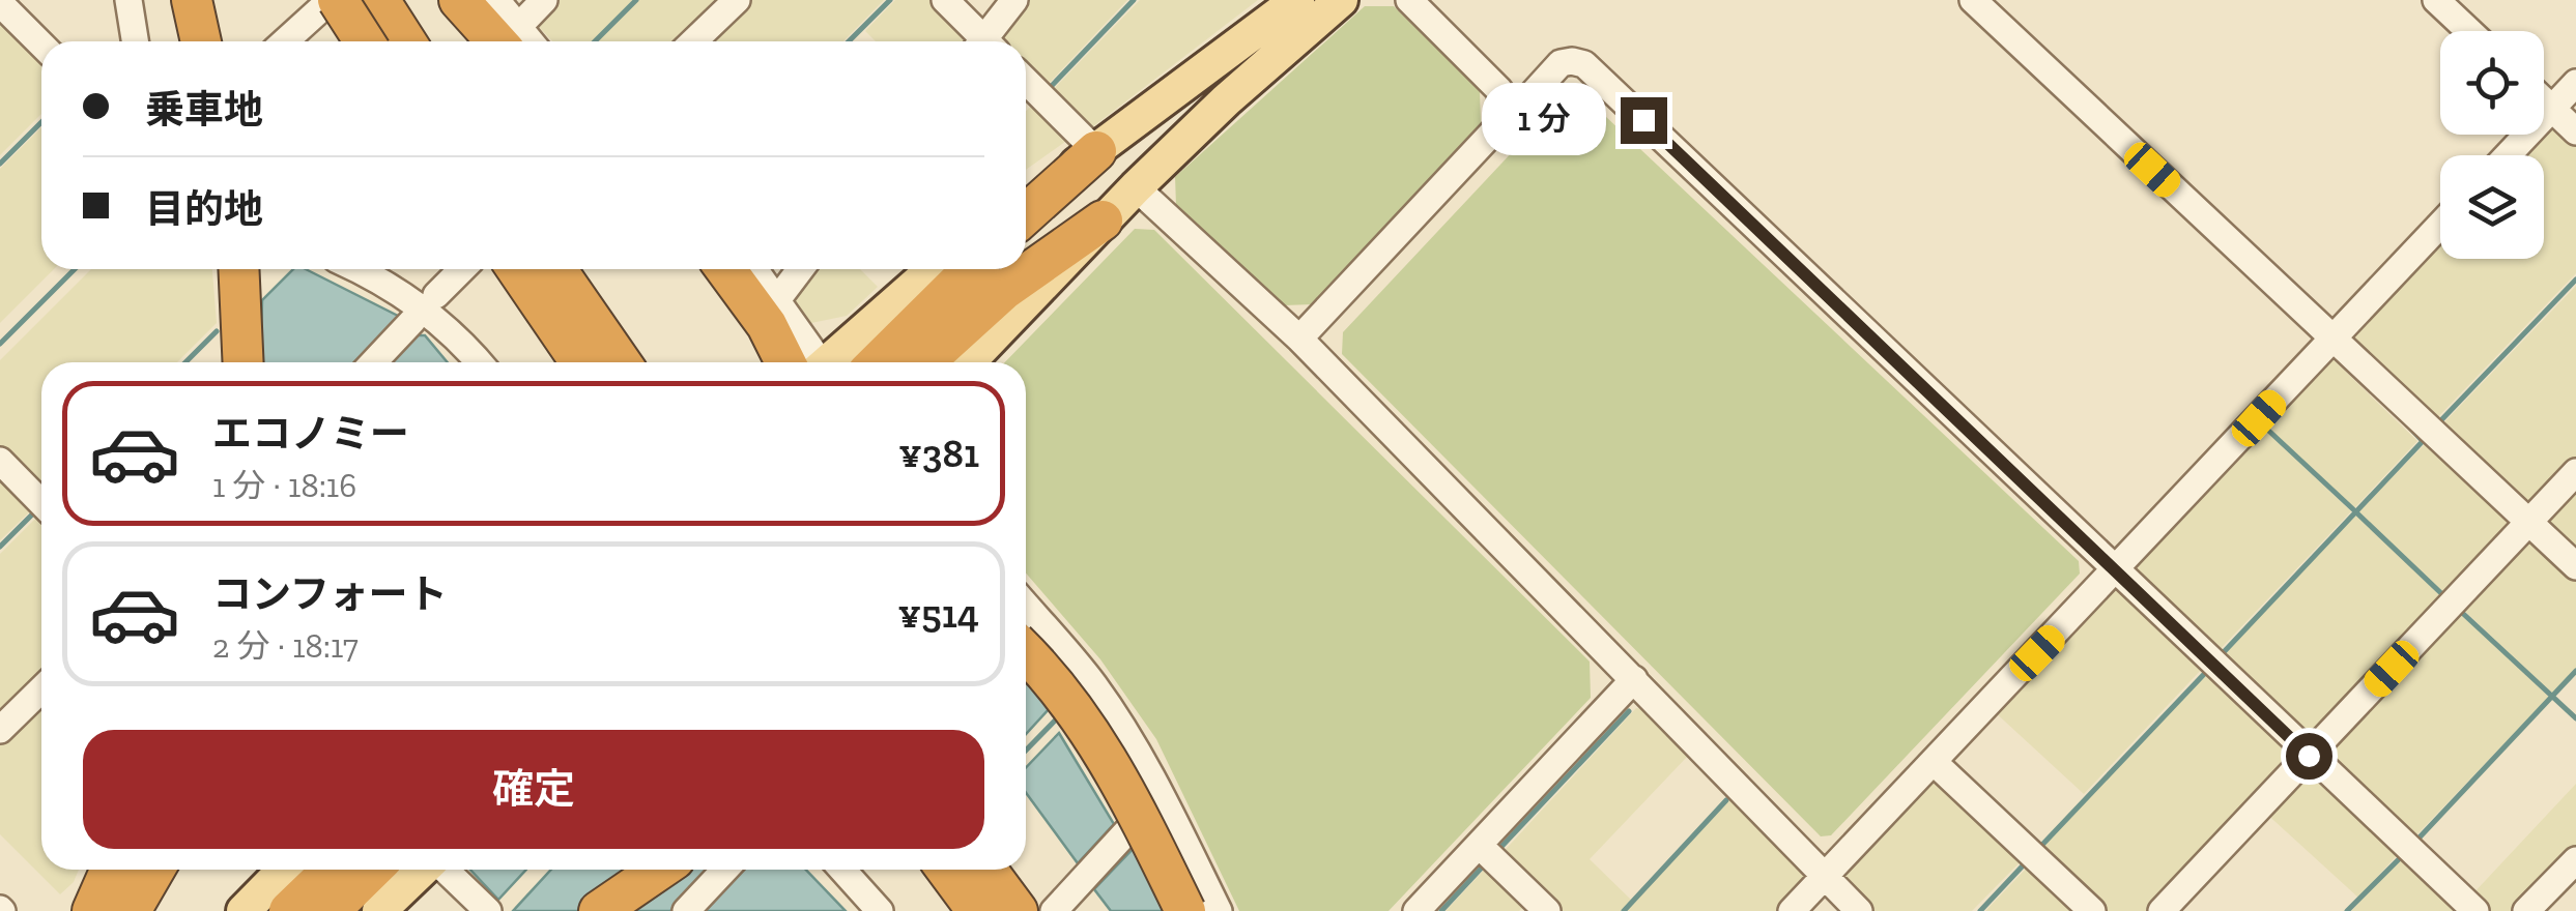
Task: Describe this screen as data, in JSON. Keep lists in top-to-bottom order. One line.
{"page":{"banner":["乗車地","目的地"],"bubble":"1 分","list":[{"name":"エコノミー","note":"1 分 · 18:16","value":"¥381"},{"name":"コンフォート","note":"2 分 · 18:17","value":"¥514"}],"buttons":"確定"}}
